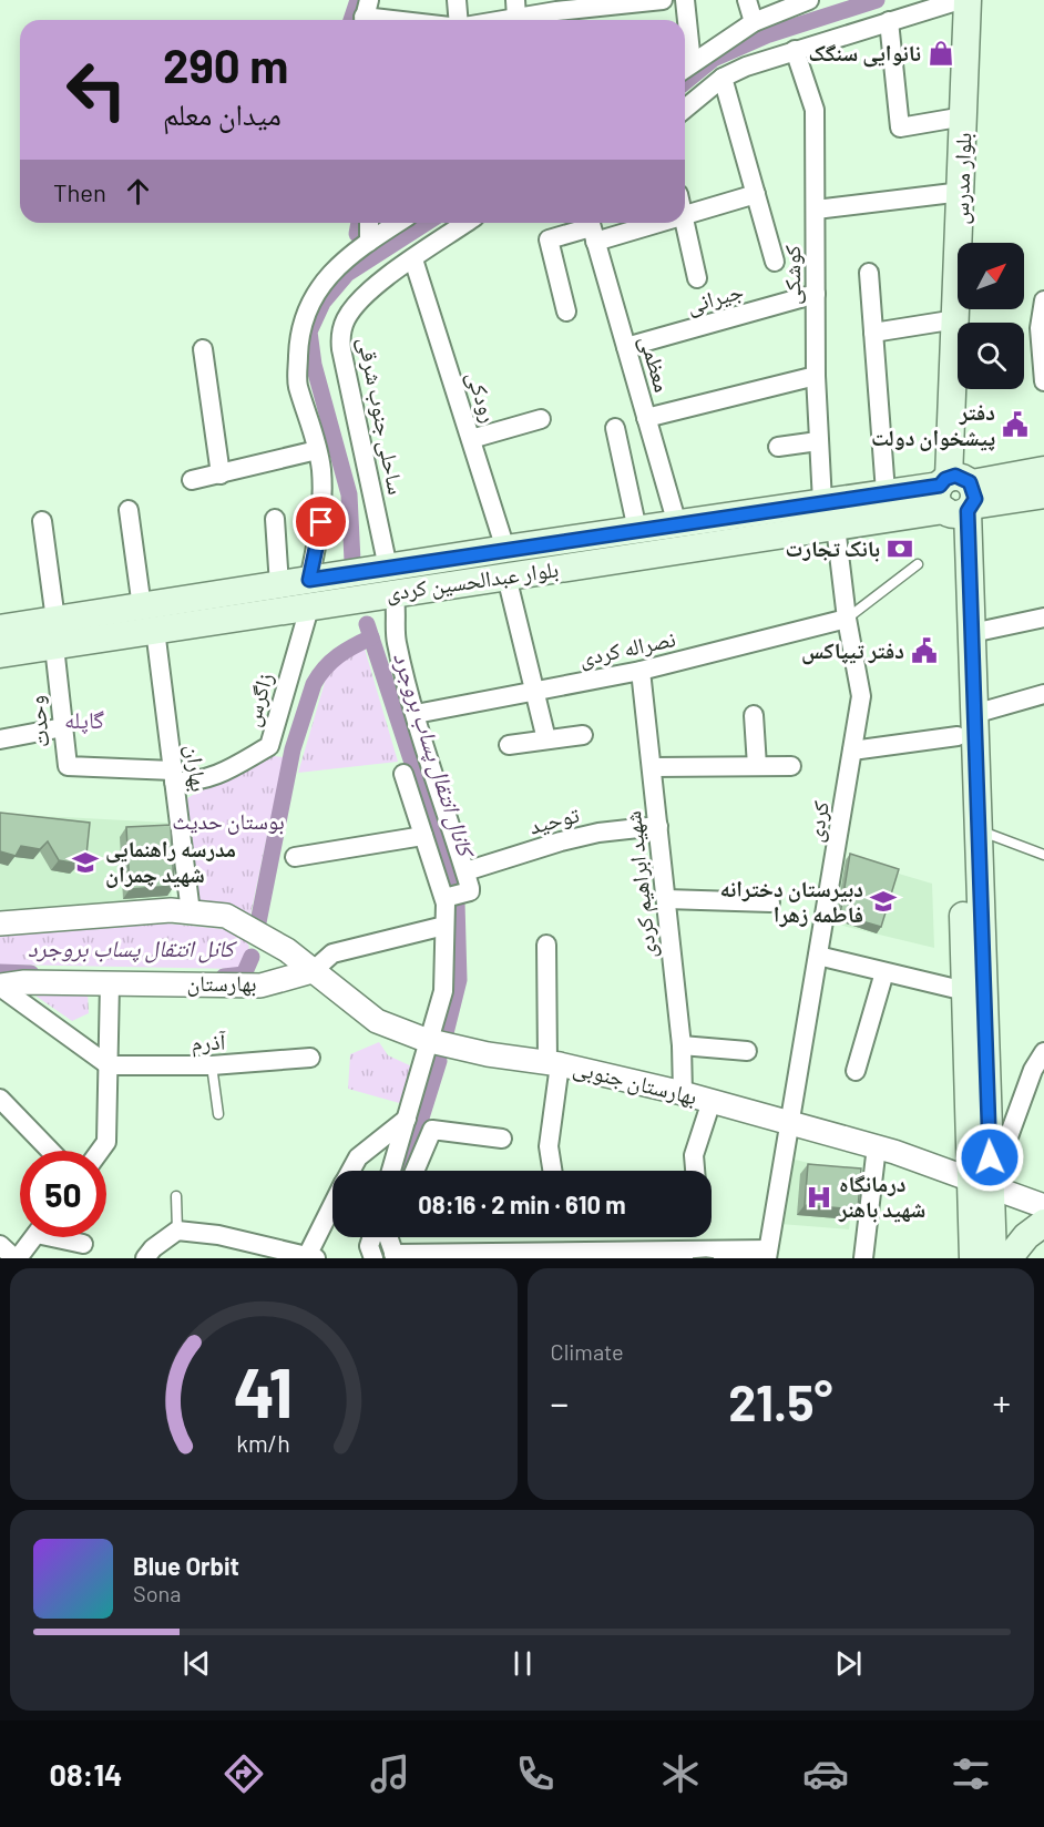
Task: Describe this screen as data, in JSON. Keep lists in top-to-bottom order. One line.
{"streets":{"main road":["بلوار مدرس","بلوار عبدالحسین کردی"],"street":["کوشکی","جیرانی","معظمی","رودکی","ساحلی جنوب شرقی","نصراله کردی","زاگرس","وحدت","بهاران","توحید","کردی","شهید ابراهیم کردی","بهارستان","آذرم","بهارستان جنوبی"]},"crossings":[["بلوار مدرس","بلوار عبدالحسین کردی"],["کوشکی","جیرانی"],["کوشکی","بلوار عبدالحسین کردی"],["جیرانی","معظمی"],["معظمی","بلوار عبدالحسین کردی"],["رودکی","ساحلی جنوب شرقی"],["رودکی","بلوار عبدالحسین کردی"],["ساحلی جنوب شرقی","بلوار عبدالحسین کردی"],["ساحلی جنوب شرقی","نصراله کردی"],["ساحلی جنوب شرقی","توحید"],["بلوار عبدالحسین کردی","زاگرس"],["بلوار عبدالحسین کردی","وحدت"],["بلوار عبدالحسین کردی","بهاران"],["بلوار عبدالحسین کردی","کردی"],["نصراله کردی","کردی"],["نصراله کردی","شهید ابراهیم کردی"],["زاگرس","وحدت"],["زاگرس","بهاران"],["وحدت","بهاران"],["بهاران","بهارستان"],["توحید","شهید ابراهیم کردی"],["کردی","بهارستان جنوبی"],["شهید ابراهیم کردی","بهارستان جنوبی"],["بهارستان","بهارستان جنوبی"]],"districts":["گاپله"],"water":["کانال انتقال پساب بروجرد","کانل انتقال پساب بروجرد"],"parks":["بوستان حدیث"],"places":{"shop":["نانوایی سنگک"],"public building":["دفتر پیشخوان دولت","دفتر تیپاکس"],"bank":["بانک تجارت"],"school or university":["مدرسه راهنمایی شهید چمران","دبیرستان دخترانه فاطمه زهرا"],"hospital":["درمانگاه شهید باهنر"]},"north":"top right","page":{"turn":["290 m","میدان معلم"],"then":"Then","limit":"50","trip":"08:16 · 2 min · 610 m","tile":"Climate","heat":["−","21.5°","+"],"song":["Blue Orbit","Sona"],"tabs":"08:14","gauge":["41","km/h"]}}
